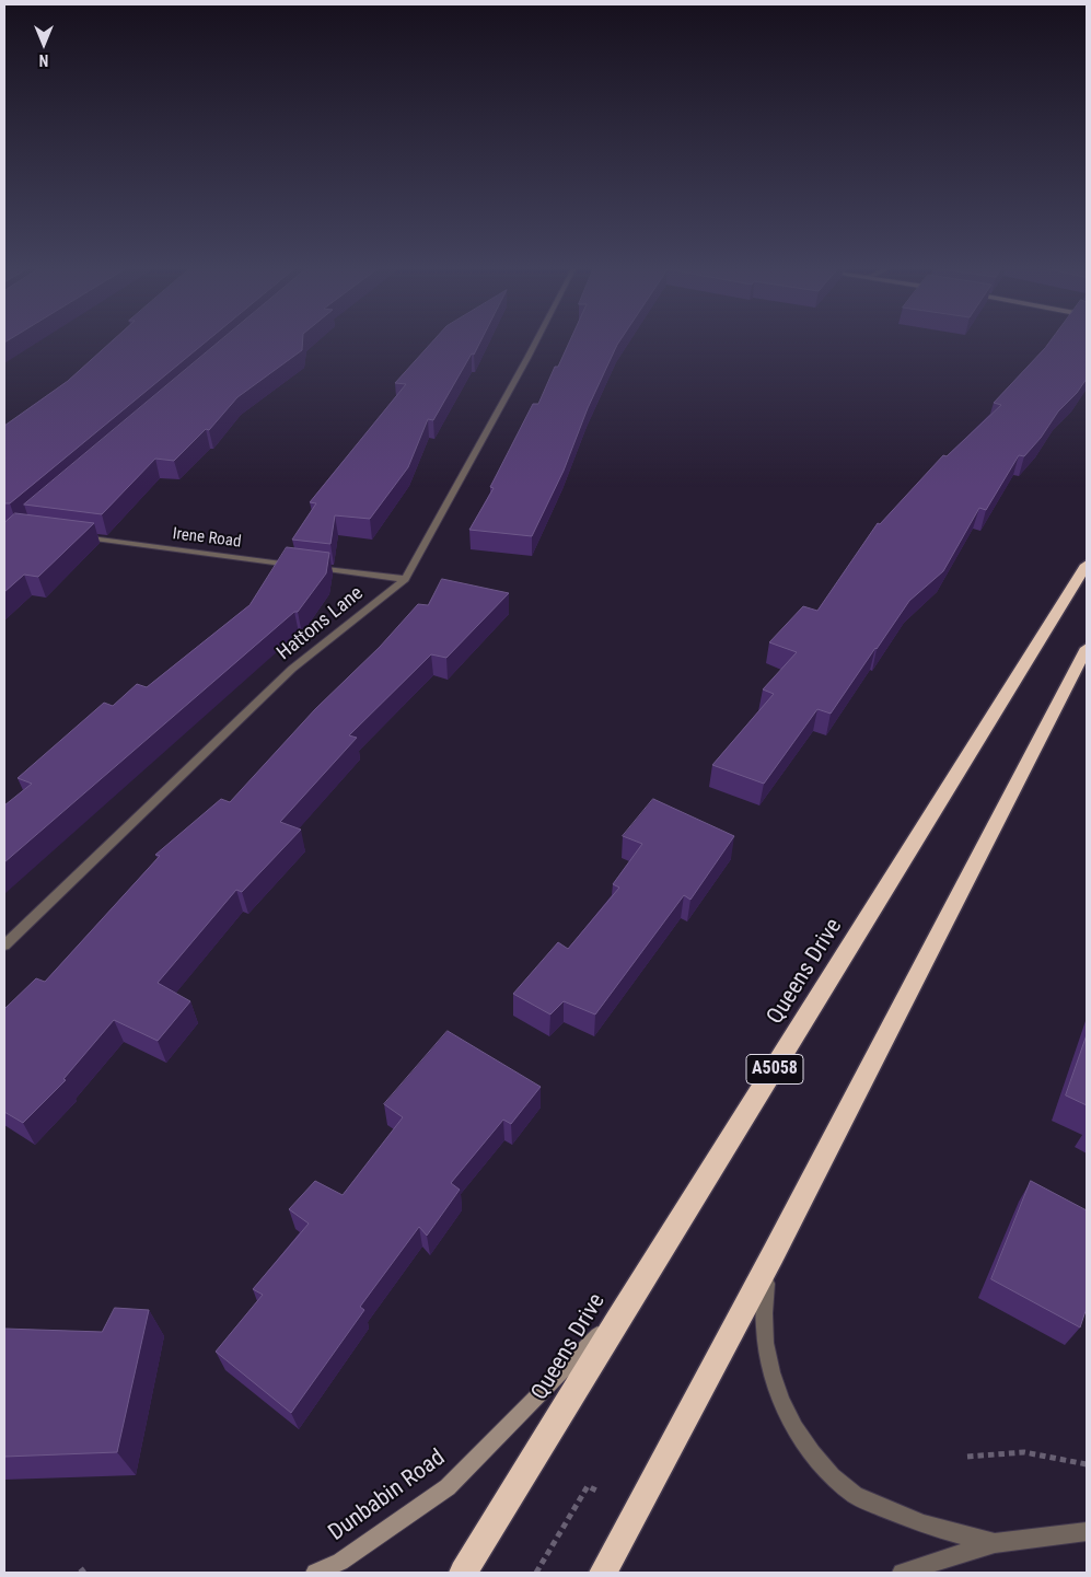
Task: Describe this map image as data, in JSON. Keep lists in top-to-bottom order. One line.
{"streets":{"highway":["Queens Drive","A5058"],"street":["Irene Road","Hattons Lane","Dunbabin Road"]},"crossings":[["Queens Drive","Dunbabin Road"]],"north":"bottom"}
